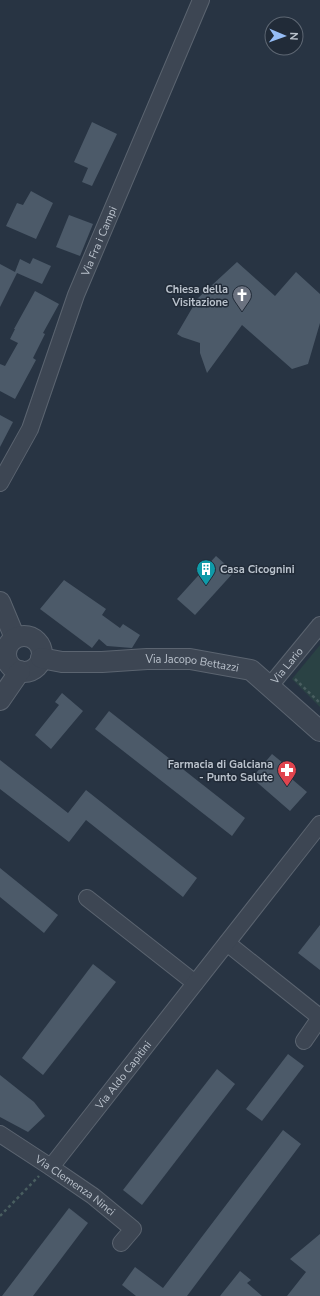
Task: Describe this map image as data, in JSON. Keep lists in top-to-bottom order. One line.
{"streets":{"street":["Via Fra i Campi","Via Jacopo Bettazzi","Via Lario","Via Aldo Capitini","Via Clemenza Ninci"]},"crossings":[["Via Jacopo Bettazzi","Via Lario"],["Via Aldo Capitini","Via Clemenza Ninci"]],"places":{"church":["Chiesa della Visitazione"],"building":["Casa Cicognini"],"pharmacy":["Farmacia di Galciana - Punto Salute"]},"north":"right"}
